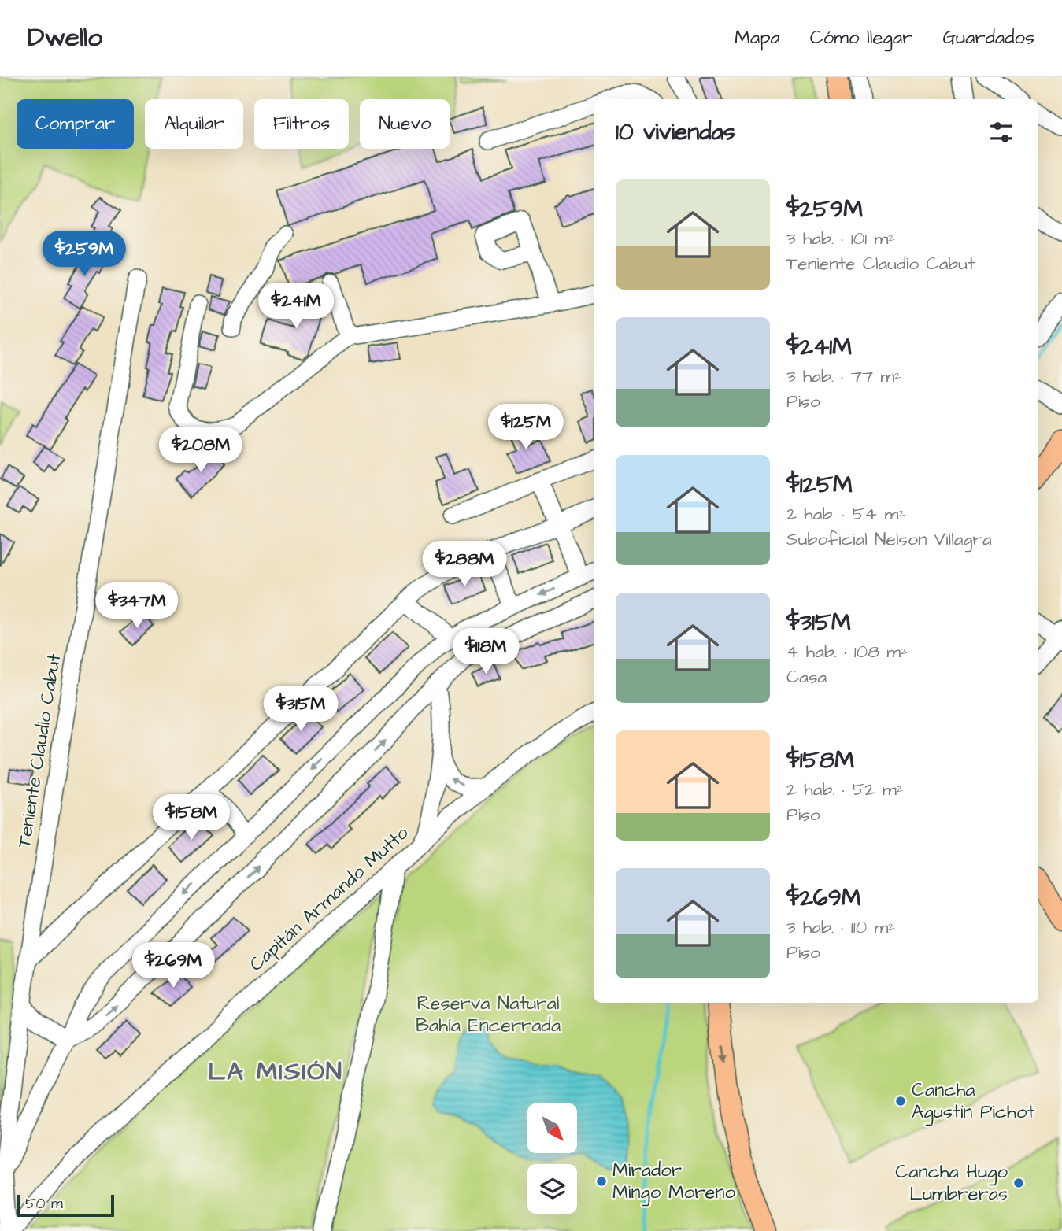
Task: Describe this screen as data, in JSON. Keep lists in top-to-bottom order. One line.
{"streets":{"street":["Teniente Claudio Cabut","Capitán Armando Mutto"]},"districts":["LA MISIÓN"],"parks":["Reserva Natural Bahía Encerrada"],"places":["Cancha Agustín Pichot","Mirador Mingo Moreno","Cancha Hugo Lumbreras"],"scale_bar":"50 m","north":"bottom right","page":{"header":"Dwello","nav":["Mapa","Cómo llegar","Guardados"],"chip":["Comprar","Alquilar","Filtros","Nuevo"],"heading":"10 viviendas","list":[{"name":"$259M","note":"3 hab. · 101 m² · Teniente Claudio Cabut"},{"name":"$241M","note":"3 hab. · 77 m² · Piso"},{"name":"$125M","note":"2 hab. · 54 m² · Suboficial Nelson Villagra"},{"name":"$315M","note":"4 hab. · 108 m² · Casa"},{"name":"$158M","note":"2 hab. · 52 m² · Piso"},{"name":"$269M","note":"3 hab. · 110 m² · Piso"}],"price":["$259M","$241M","$125M","$208M","$288M","$347M","$118M","$315M","$158M","$269M"],"scale":"50 m"}}
